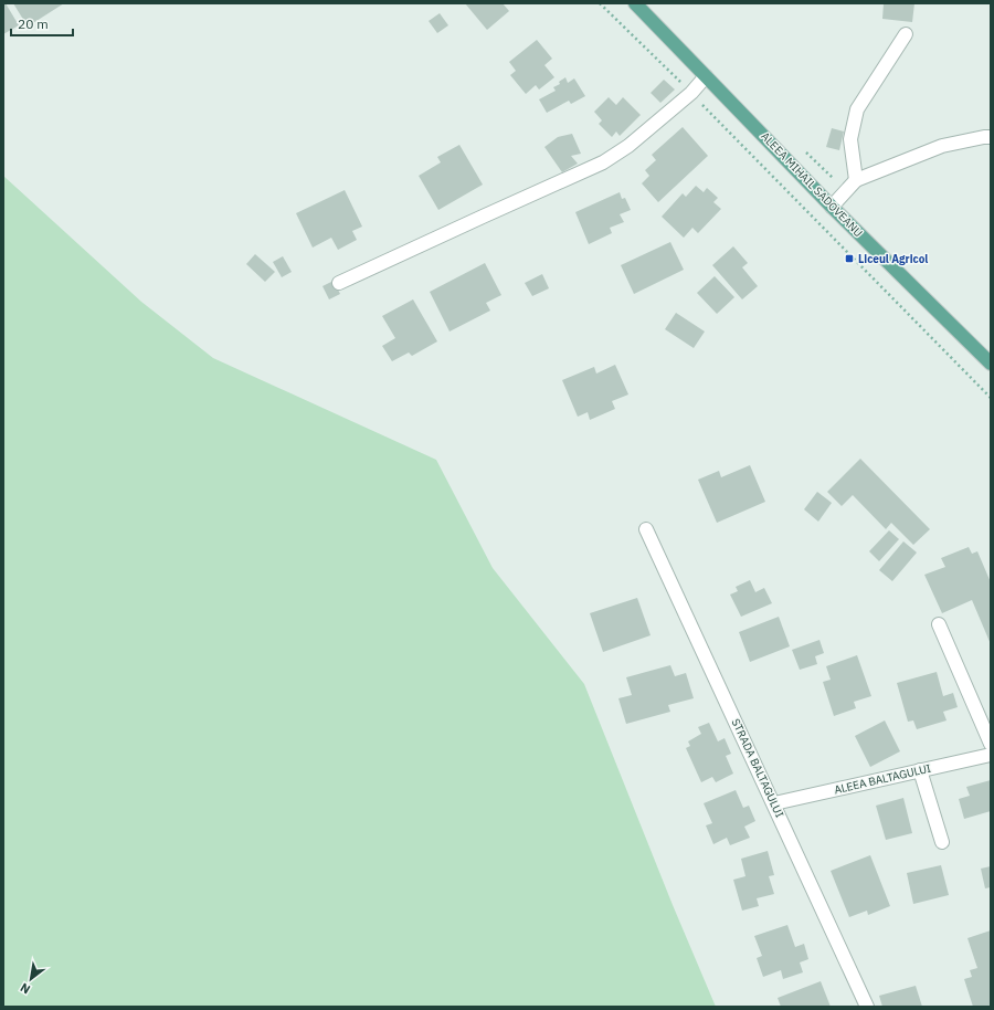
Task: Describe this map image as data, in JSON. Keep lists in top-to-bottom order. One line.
{"streets":{"main road":["ALEEA MIHAIL SADOVEANU"],"street":["STRADA BALTAGULUI","ALEEA BALTAGULUI"]},"crossings":[["STRADA BALTAGULUI","ALEEA BALTAGULUI"]],"places":{"transit":["Liceul Agricol"]},"scale_bar":"20 m","north":"bottom left"}
